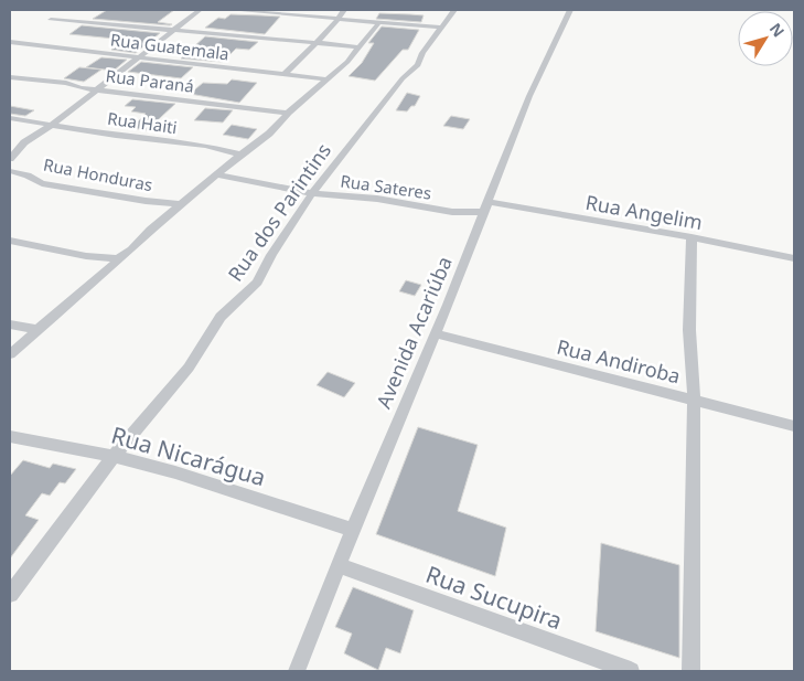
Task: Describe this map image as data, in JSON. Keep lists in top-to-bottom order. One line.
{"streets":{"street":["Rua Guatemala","Rua Paraná","Rua Haiti","Rua Honduras","Rua Sateres","Rua dos Parintins","Rua Angelim","Avenida Acariúba","Rua Andiroba","Rua Nicarágua","Rua Sucupira"]},"crossings":[["Rua Sateres","Rua dos Parintins"],["Rua Sateres","Rua Angelim"],["Rua Sateres","Avenida Acariúba"],["Rua dos Parintins","Rua Nicarágua"],["Rua Angelim","Avenida Acariúba"],["Avenida Acariúba","Rua Andiroba"],["Avenida Acariúba","Rua Nicarágua"],["Avenida Acariúba","Rua Sucupira"]],"north":"top right"}
